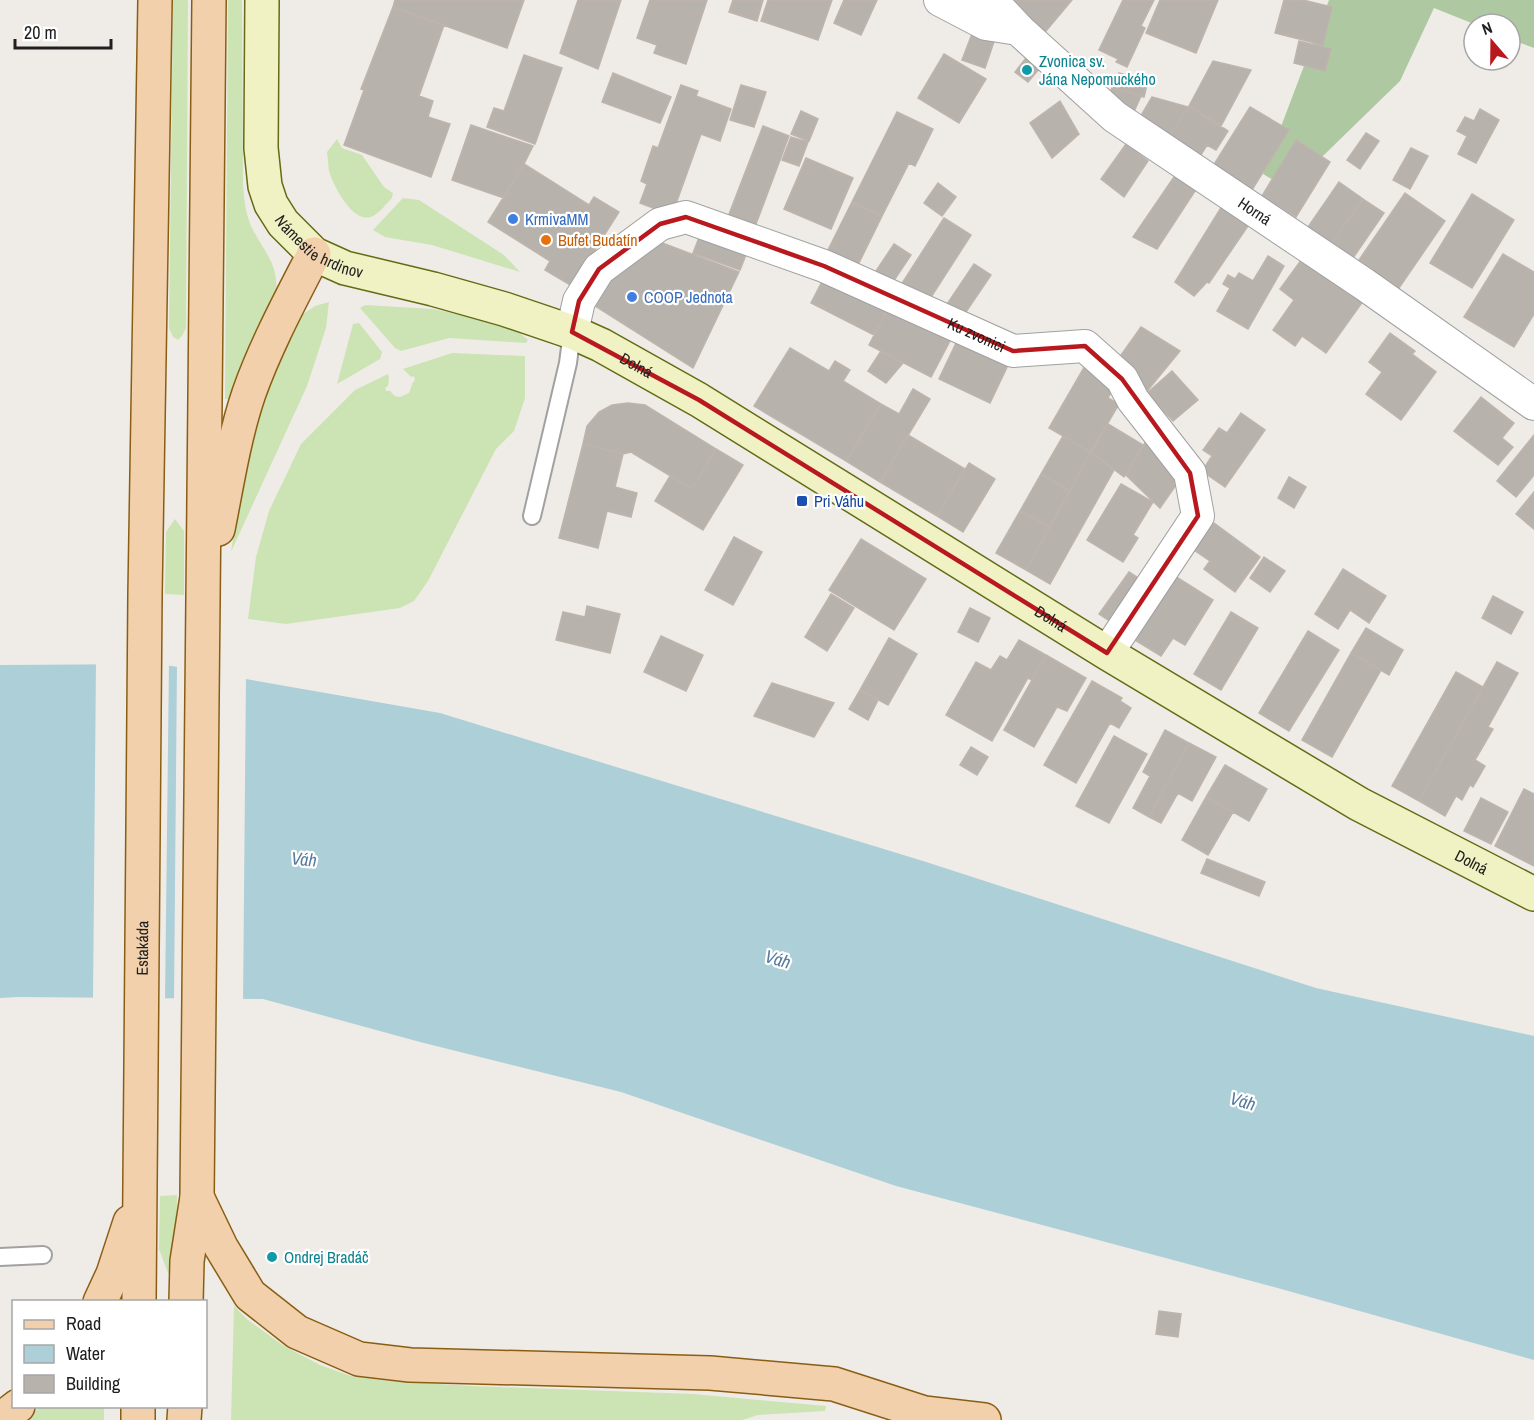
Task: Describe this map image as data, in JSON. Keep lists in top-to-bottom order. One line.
{"streets":{"main road":["Námestie hrdinov","Dolná","Estakáda"],"street":["Horná","Ku zvonici"]},"crossings":[["Námestie hrdinov","Ku zvonici"],["Námestie hrdinov","Dolná"],["Ku zvonici","Dolná"]],"water":["Váh"],"places":{"other":["Zvonica sv. Jána Nepomuckého","KrmivaMM","Bufet Budatín","COOP Jednota","Ondrej Bradáč"],"transit":["Pri Váhu"]},"legend":["Road","Water","Building"],"scale_bar":"20 m","north":"top"}
